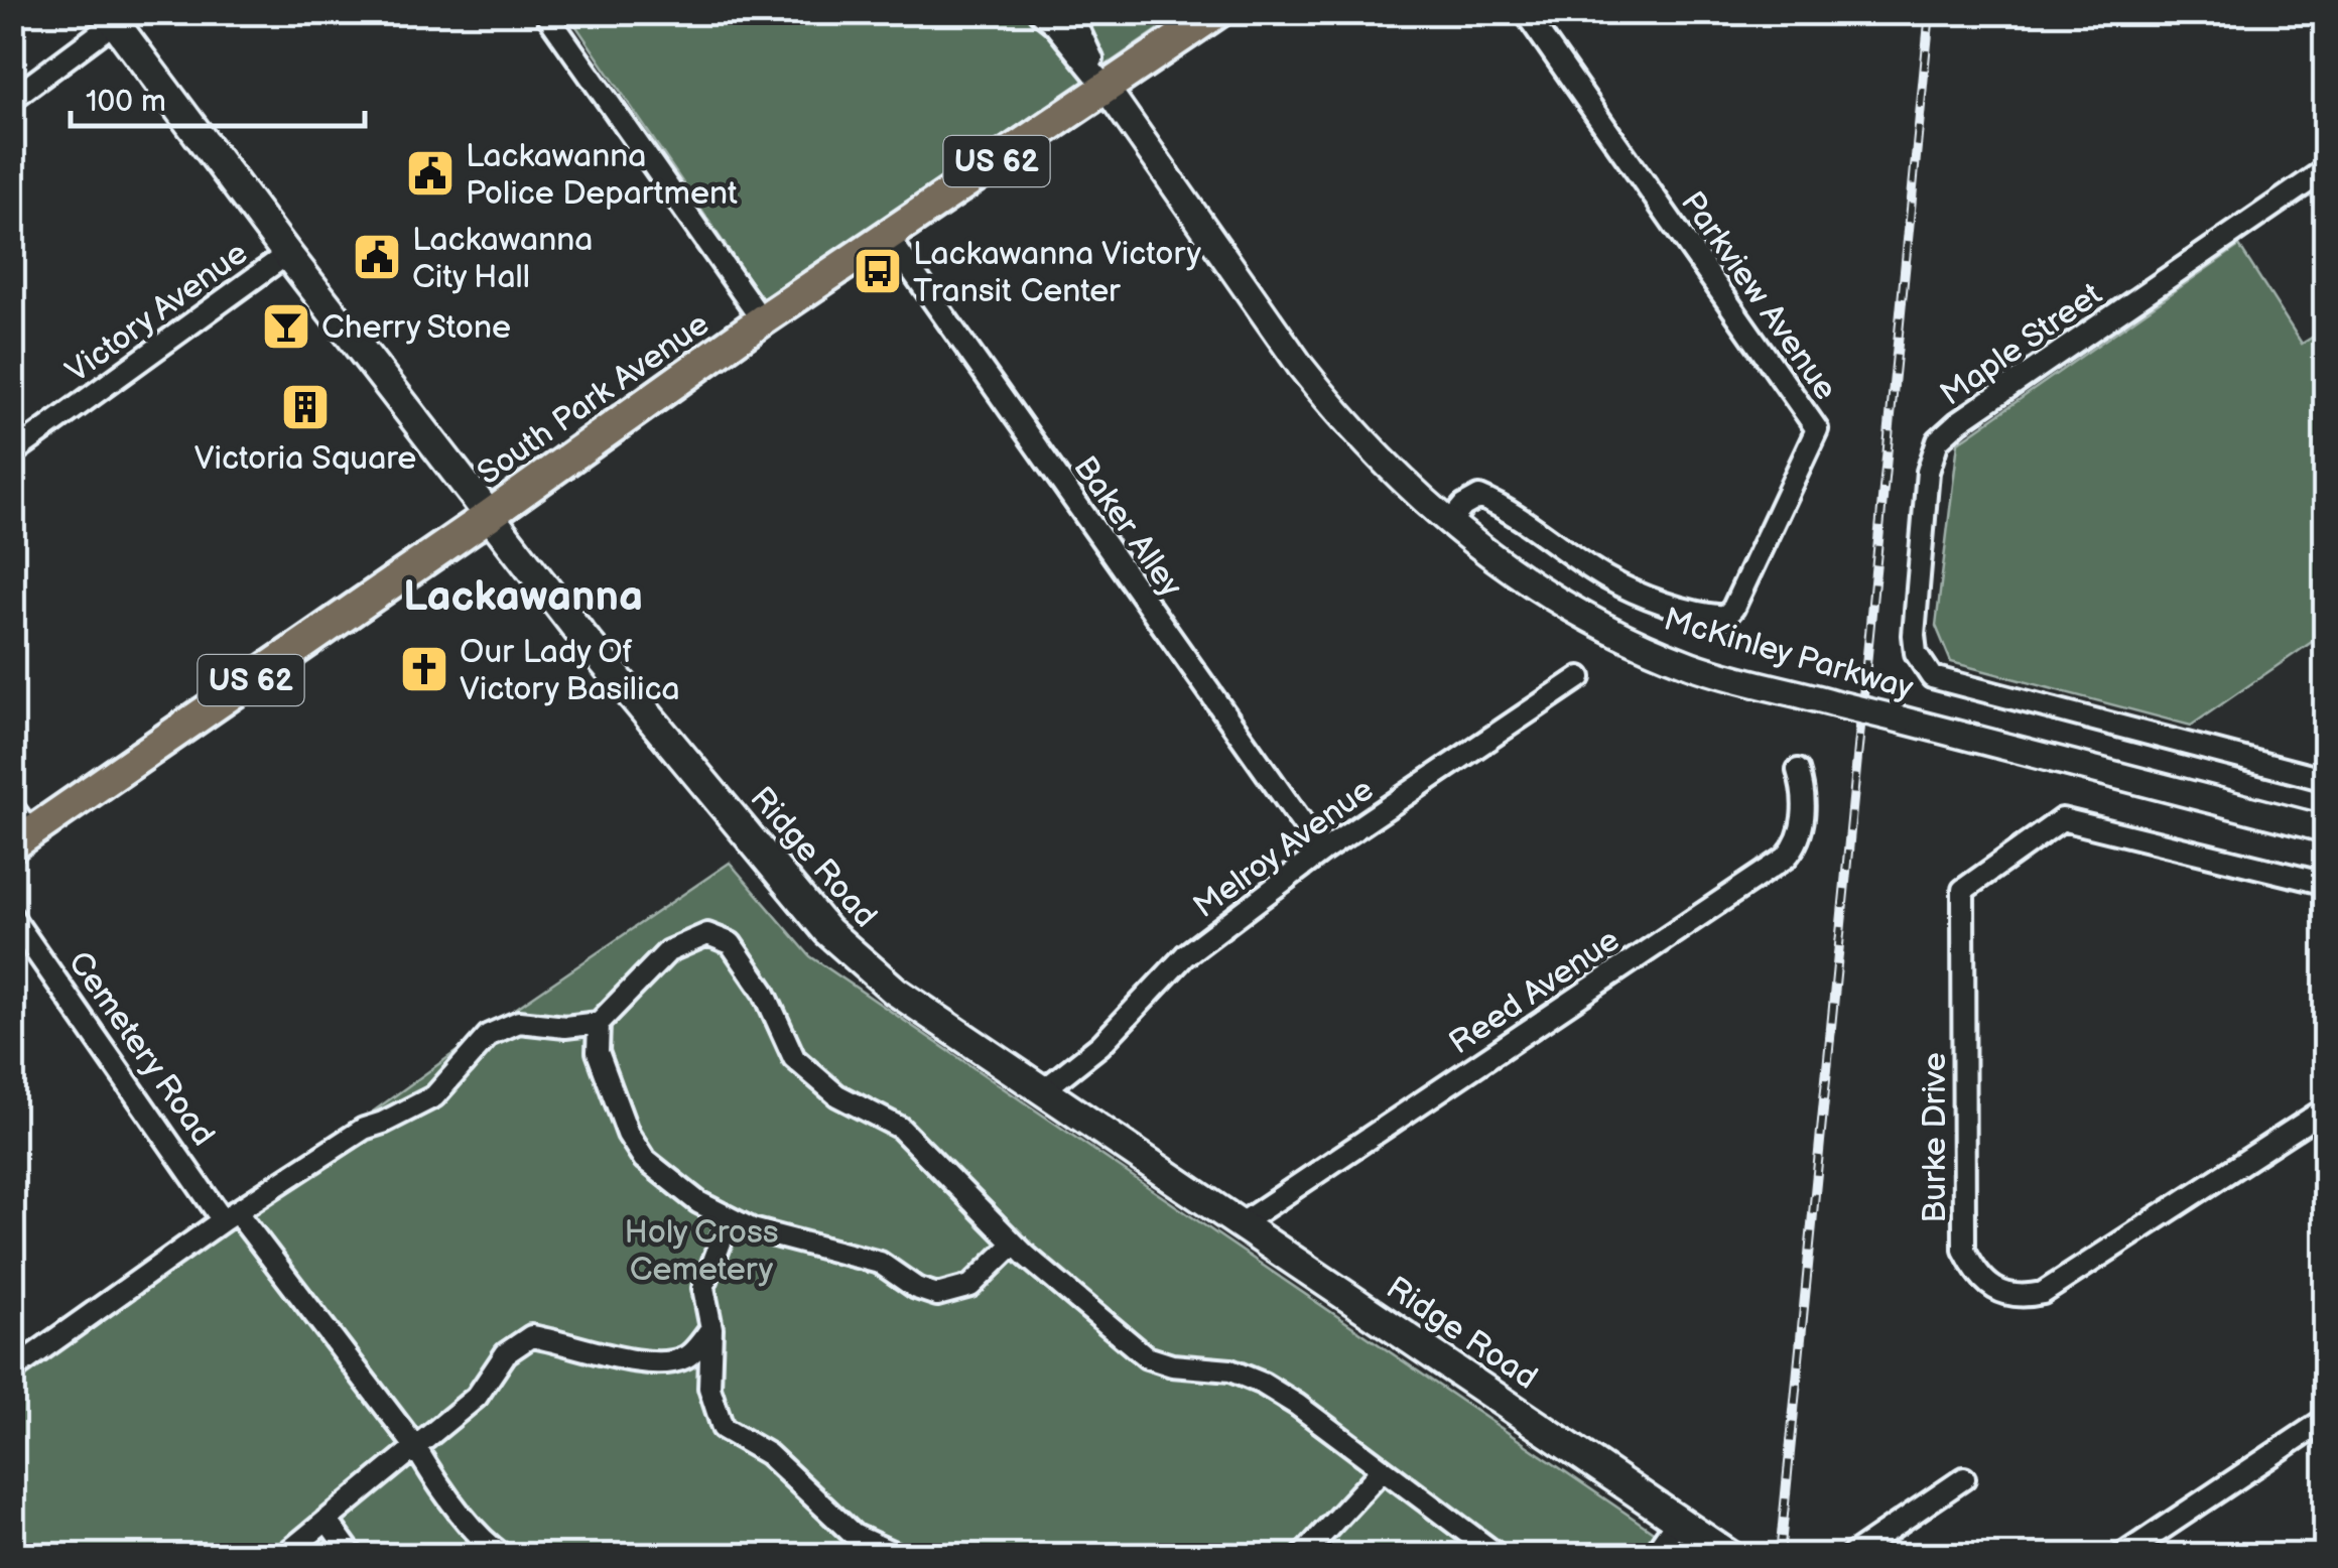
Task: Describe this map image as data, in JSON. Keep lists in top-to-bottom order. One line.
{"streets":{"main road":["US 62","South Park Avenue","Ridge Road"],"street":["Parkview Avenue","Victory Avenue","Maple Street","Baker Alley","McKinley Parkway","Melroy Avenue","Reed Avenue","Cemetery Road","Burke Drive"]},"crossings":[["Parkview Avenue","McKinley Parkway"],["Victory Avenue","Ridge Road"],["South Park Avenue","Baker Alley"],["South Park Avenue","McKinley Parkway"],["South Park Avenue","Ridge Road"],["Baker Alley","Melroy Avenue"],["Melroy Avenue","Ridge Road"],["Ridge Road","Reed Avenue"]],"districts":["Lackawanna"],"parks":["Holy Cross Cemetery"],"places":{"public building":["Lackawanna Police Department","Lackawanna City Hall"],"bus stop":["Lackawanna Victory Transit Center"],"bar":["Cherry Stone"],"building":["Victoria Square"],"church":["Our Lady Of Victory Basilica"]},"scale_bar":"100 m"}
